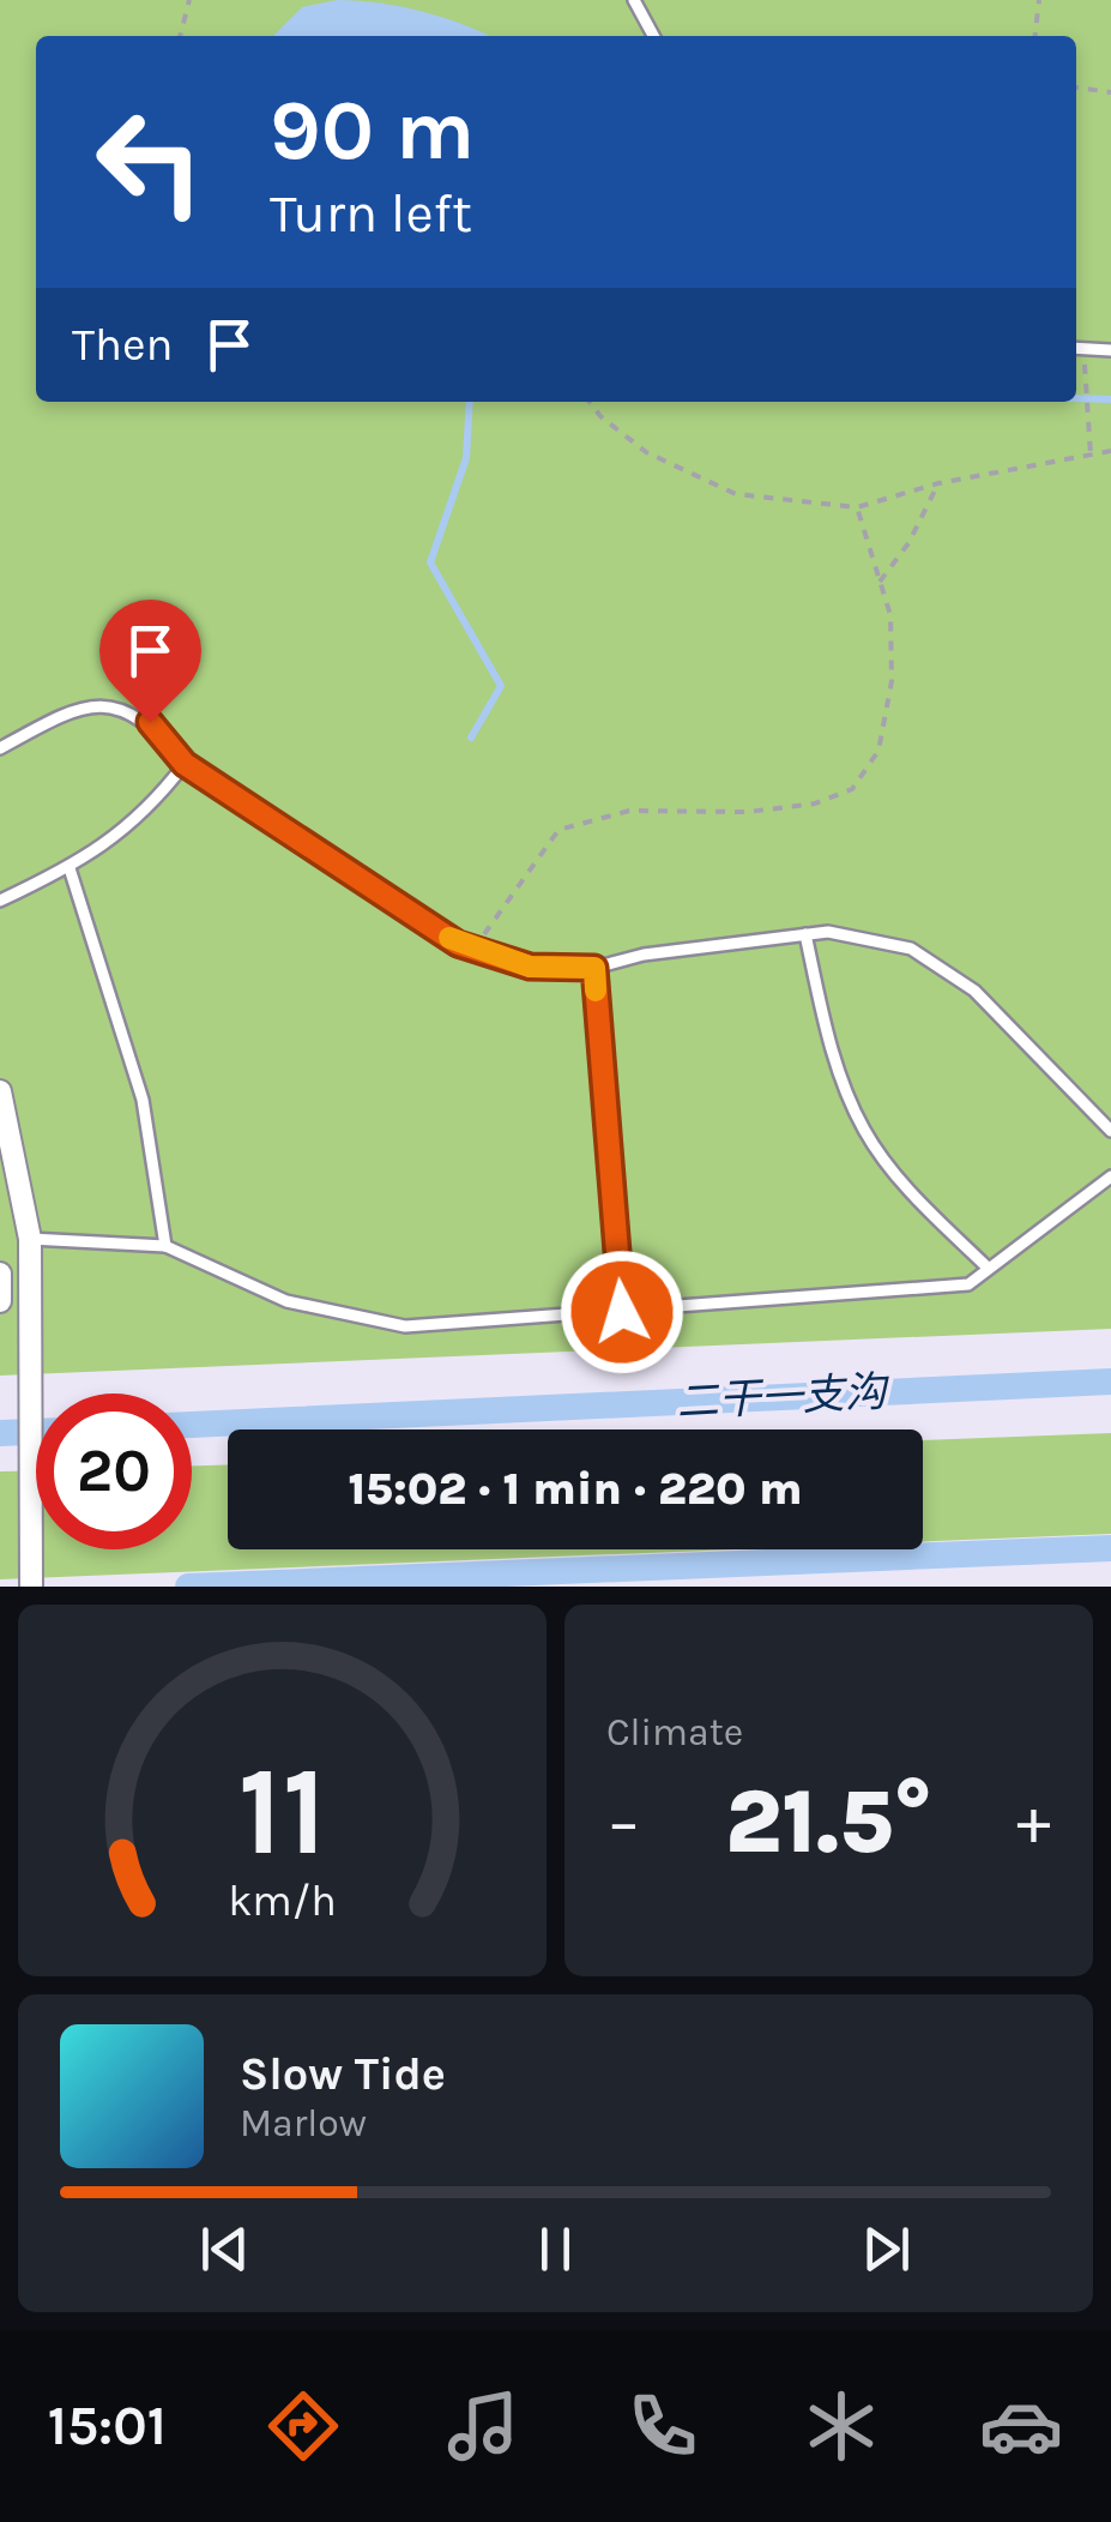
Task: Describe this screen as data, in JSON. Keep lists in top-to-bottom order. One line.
{"water":["二干一支沟"],"page":{"turn":["90 m","Turn left"],"then":"Then","limit":"20","trip":"15:02 · 1 min · 220 m","tile":"Climate","heat":["−","21.5°","+"],"song":["Slow Tide","Marlow"],"tabs":"15:01","gauge":["11","km/h"]}}
